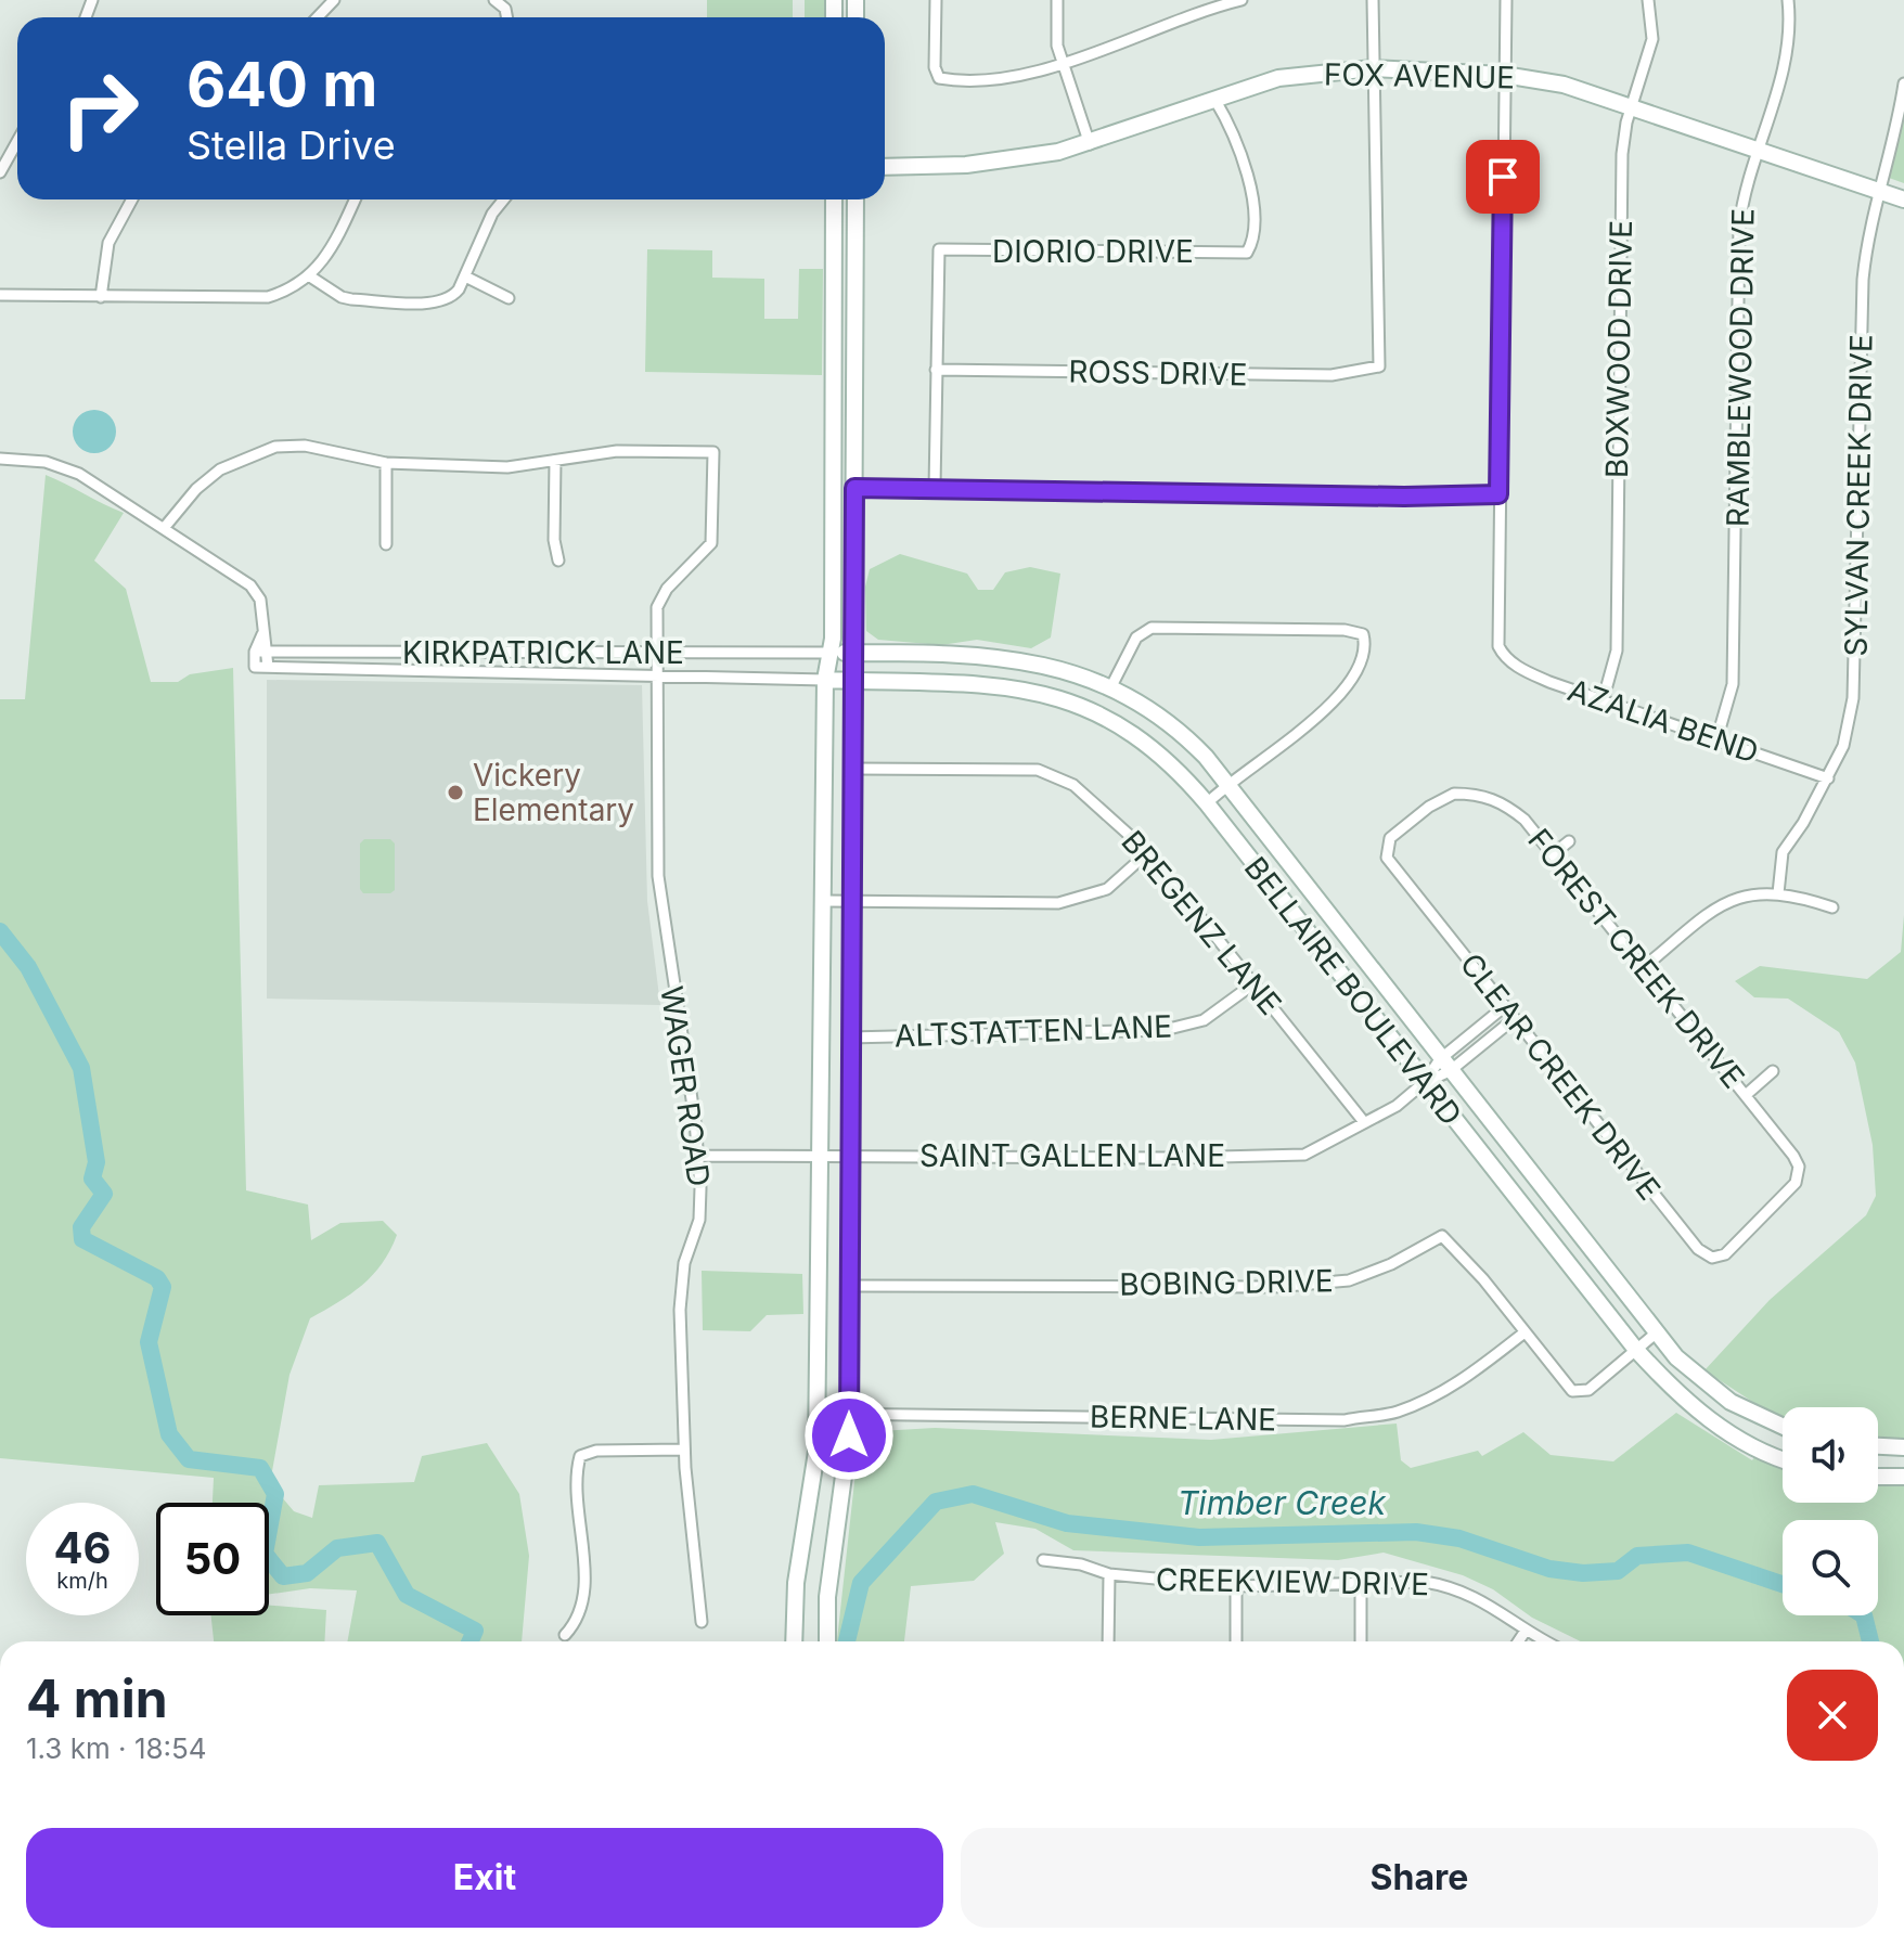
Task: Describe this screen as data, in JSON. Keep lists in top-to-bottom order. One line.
{"streets":{"main road":["FOX AVENUE","BELLAIRE BOULEVARD"],"street":["DIORIO DRIVE","BOXWOOD DRIVE","RAMBLEWOOD DRIVE","ROSS DRIVE","SYLVAN CREEK DRIVE","KIRKPATRICK LANE","AZALIA BEND","BREGENZ LANE","FOREST CREEK DRIVE","ALTSTATTEN LANE","CLEAR CREEK DRIVE","WAGER ROAD","SAINT GALLEN LANE","BOBING DRIVE","BERNE LANE","CREEKVIEW DRIVE"]},"crossings":[["FOX AVENUE","DIORIO DRIVE"],["FOX AVENUE","BOXWOOD DRIVE"],["FOX AVENUE","RAMBLEWOOD DRIVE"],["FOX AVENUE","ROSS DRIVE"],["FOX AVENUE","SYLVAN CREEK DRIVE"],["DIORIO DRIVE","ROSS DRIVE"],["BOXWOOD DRIVE","AZALIA BEND"],["RAMBLEWOOD DRIVE","AZALIA BEND"],["SYLVAN CREEK DRIVE","AZALIA BEND"],["KIRKPATRICK LANE","BELLAIRE BOULEVARD"],["KIRKPATRICK LANE","WAGER ROAD"],["BREGENZ LANE","ALTSTATTEN LANE"],["BREGENZ LANE","SAINT GALLEN LANE"],["FOREST CREEK DRIVE","CLEAR CREEK DRIVE"],["BELLAIRE BOULEVARD","SAINT GALLEN LANE"],["BELLAIRE BOULEVARD","BOBING DRIVE"],["WAGER ROAD","SAINT GALLEN LANE"],["BOBING DRIVE","BERNE LANE"]],"water":["Timber Creek"],"places":["Vickery Elementary"],"page":{"turn":["640 m","Stella Drive"],"speed":"46 km/h","limit":"50","heading":["4 min","1.3 km · 18:54"],"buttons":["Exit","Share"]}}
